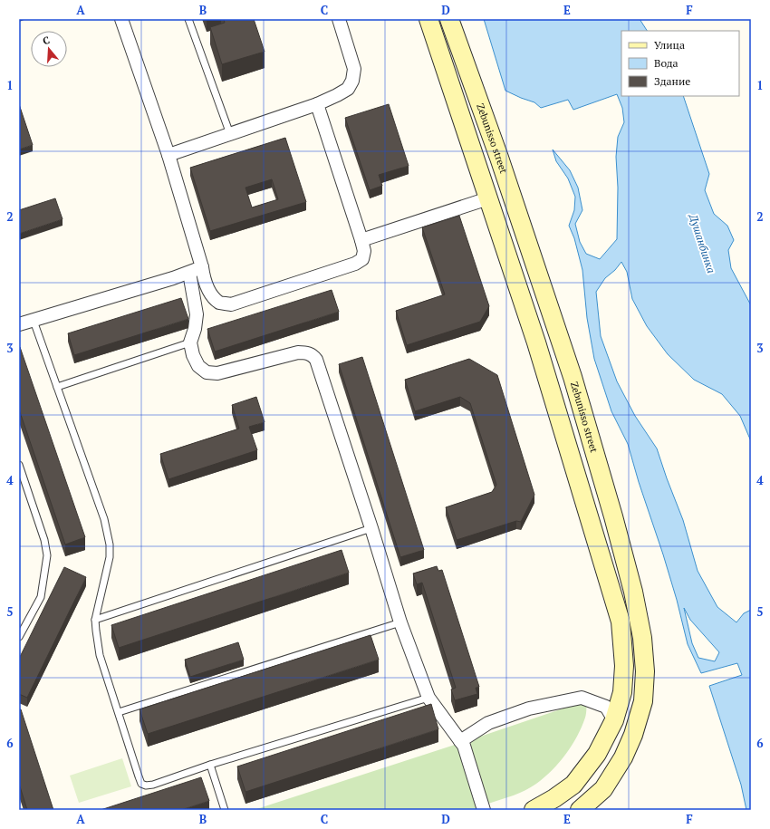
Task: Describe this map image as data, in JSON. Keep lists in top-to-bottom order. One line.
{"streets":{"main road":["Zebunisso street"]},"water":["Душанбинка"],"legend":["Улица","Вода","Здание"],"north":"top","grid":{"columns":["A","B","C","D","E","F"],"rows":["1","2","3","4","5","6"]}}
